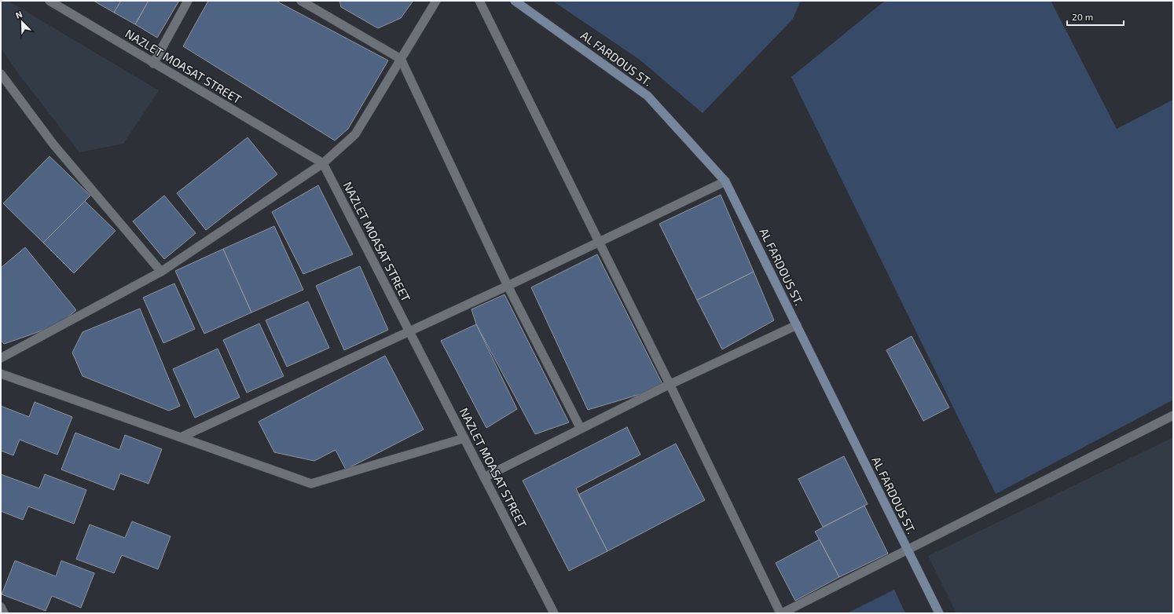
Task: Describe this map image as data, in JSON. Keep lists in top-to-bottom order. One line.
{"streets":{"main road":["AL FARDOUS ST."],"street":["NAZLET MOASAT STREET"]},"scale_bar":"20 m","north":"top left"}
